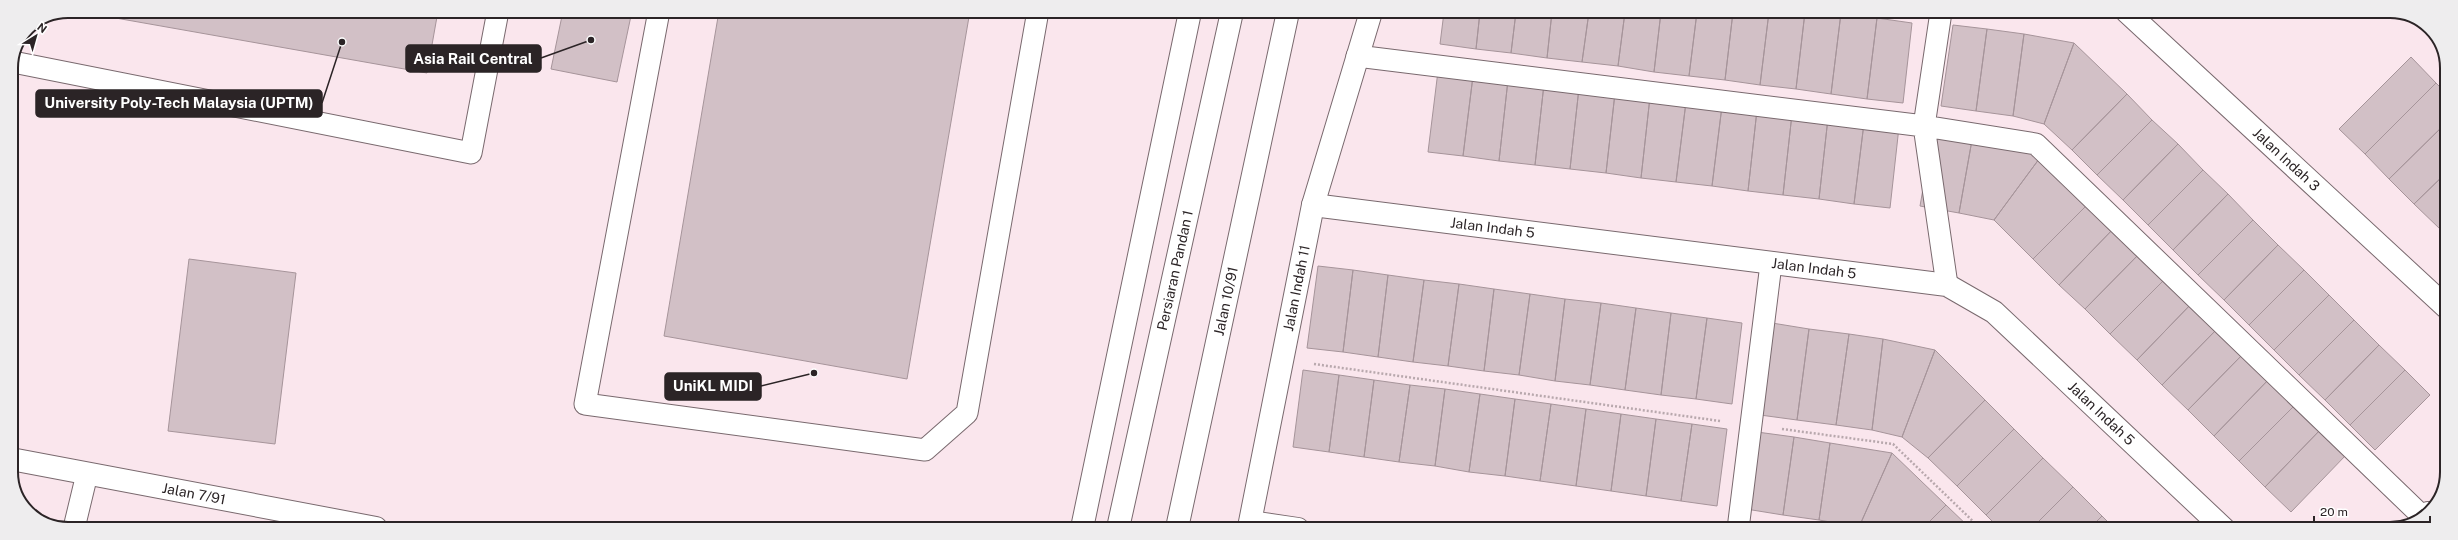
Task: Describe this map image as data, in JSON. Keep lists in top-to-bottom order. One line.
{"streets":{"street":["Jalan Indah 3","Jalan Indah 5","Persiaran Pandan 1","Jalan Indah 11","Jalan 10/91","Jalan 7/91"]},"crossings":[["Jalan Indah 5","Jalan Indah 11"]],"places":["Asia Rail Central","University Poly-Tech Malaysia (UPTM)","UniKL MIDI"],"scale_bar":"20 m","north":"top right"}
